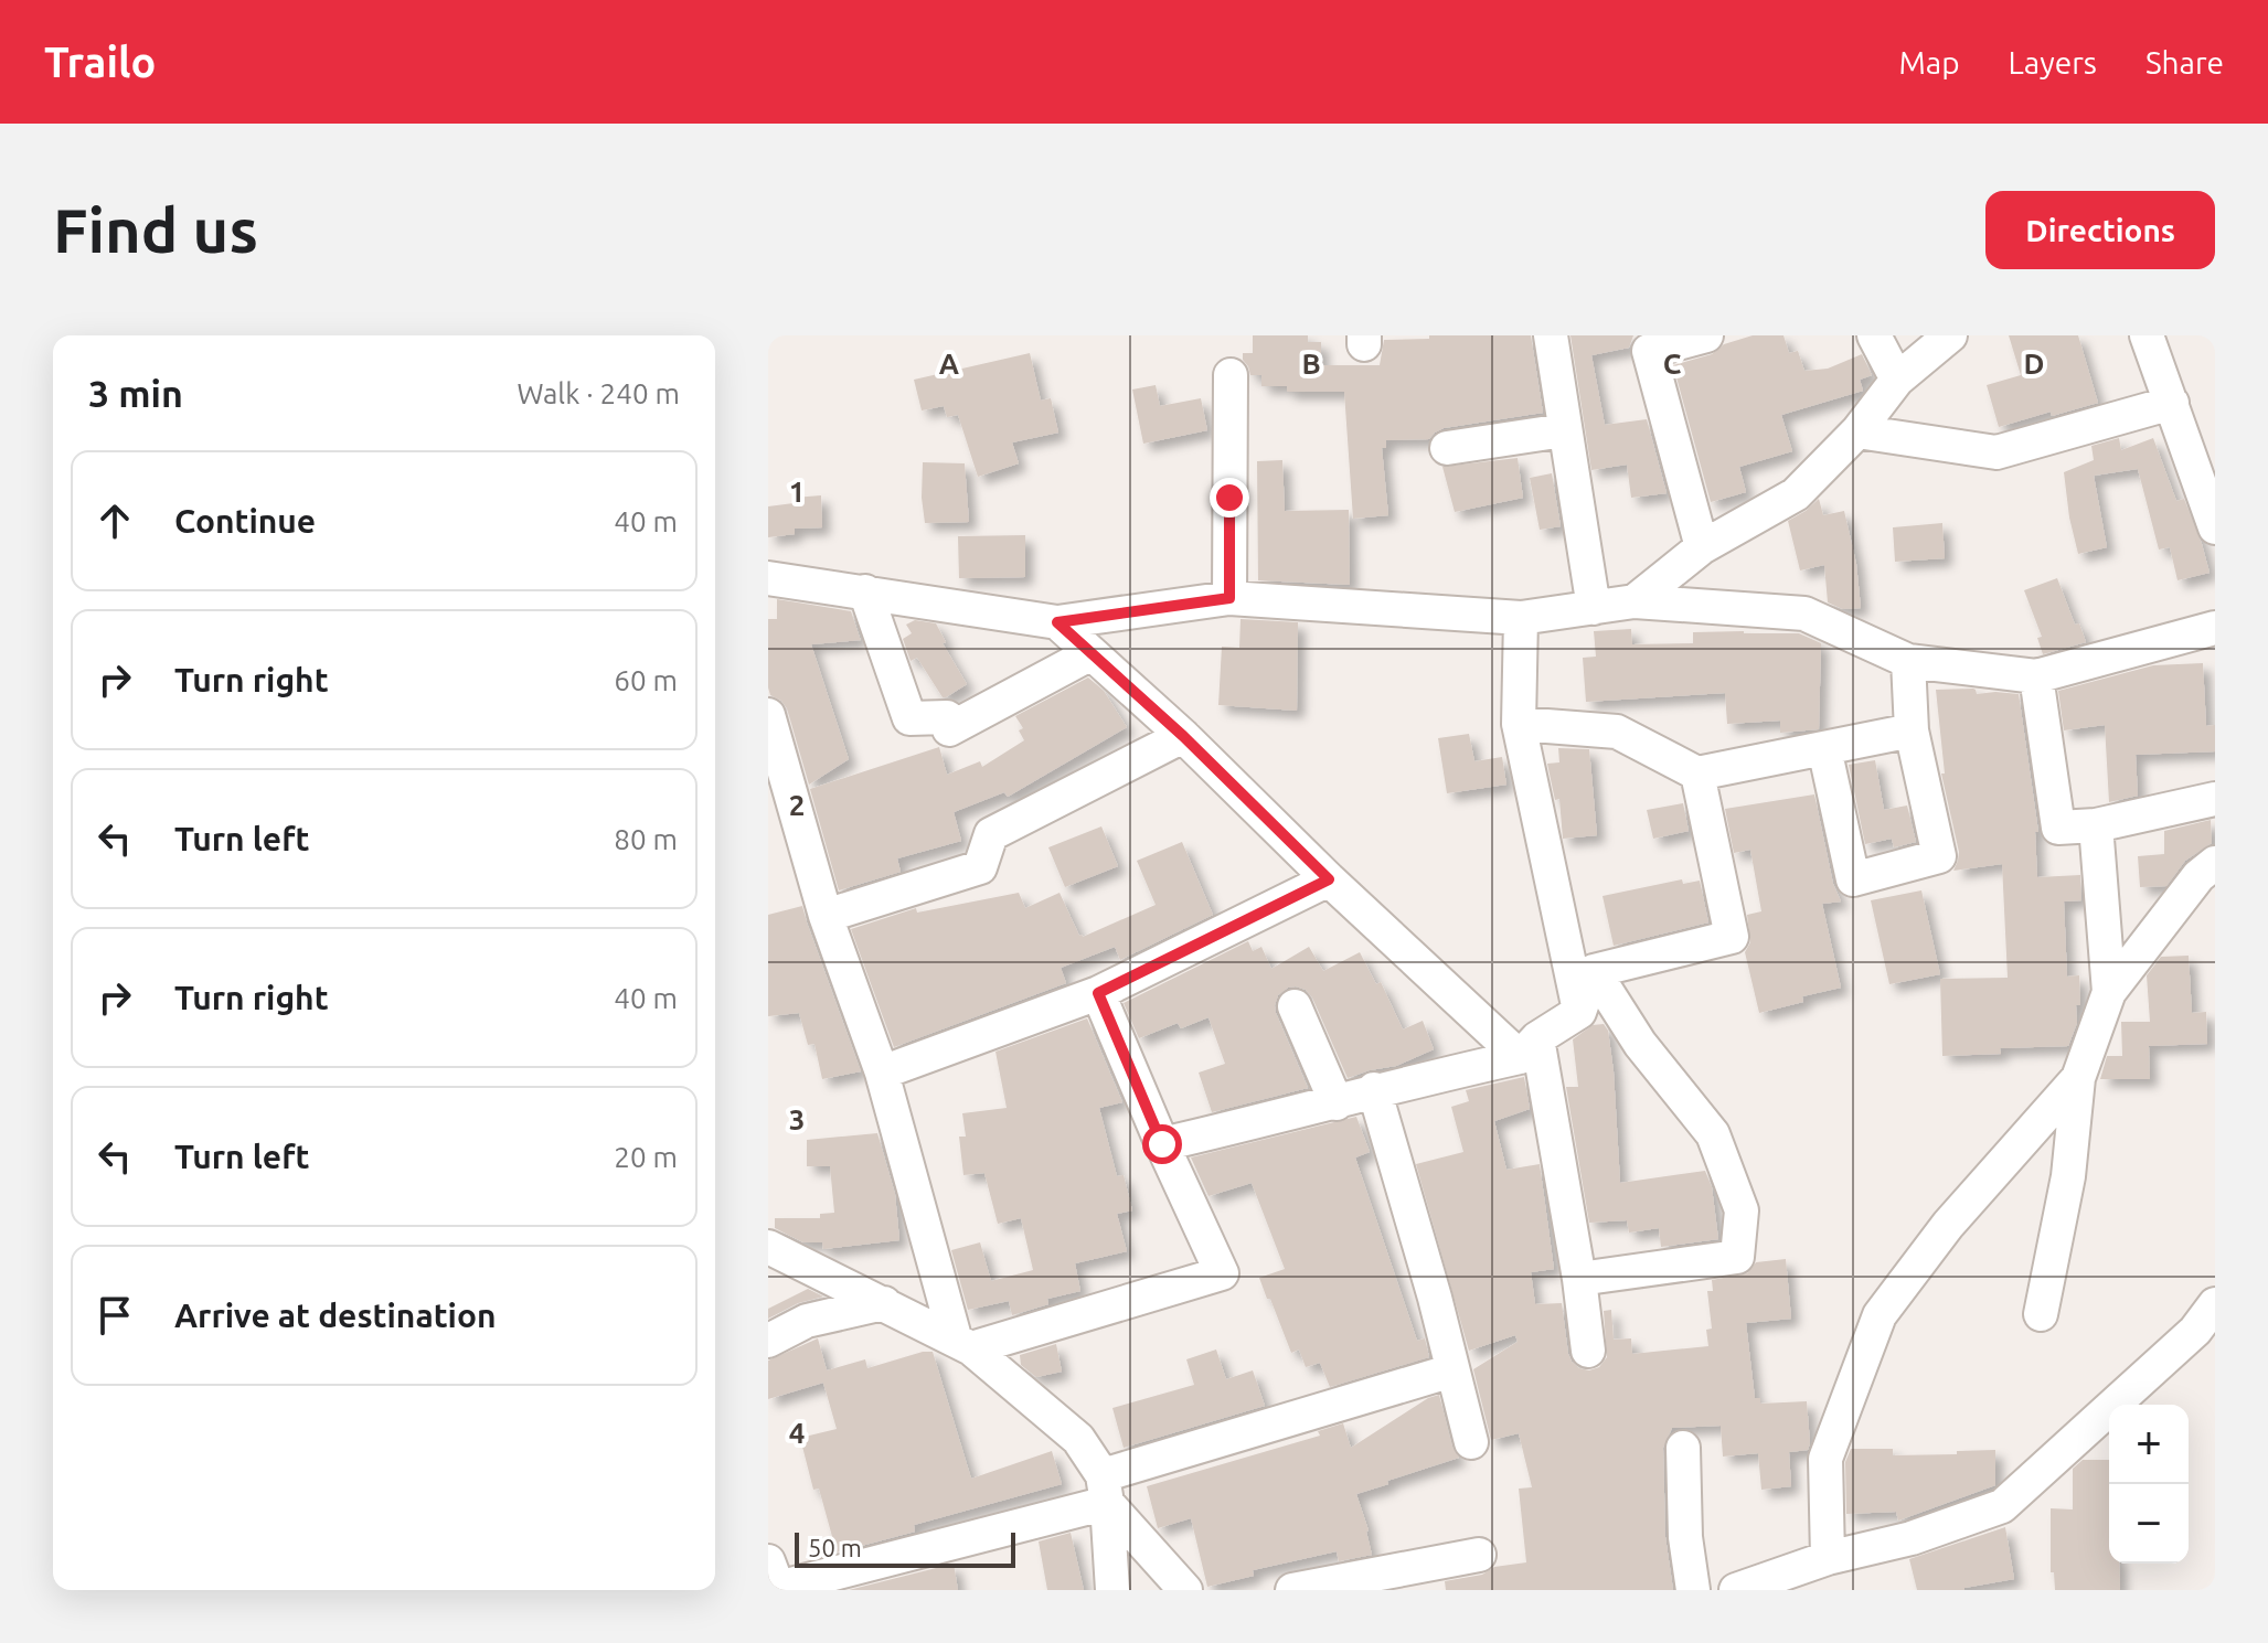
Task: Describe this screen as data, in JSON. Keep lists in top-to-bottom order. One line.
{"scale_bar":"50 m","page":{"header":"Trailo","nav":["Map","Layers","Share"],"buttons":"Directions","title":"Find us","heading":["3 min","Walk · 240 m"],"list":[["Continue","40 m"],["Turn right","60 m"],["Turn left","80 m"],["Turn right","40 m"],["Turn left","20 m"],"Arrive at destination"],"map_buttons":["+","−"],"scale":"50 m"},"grid":{"columns":["A","B","C","D"],"rows":["1","2","3","4"]}}
